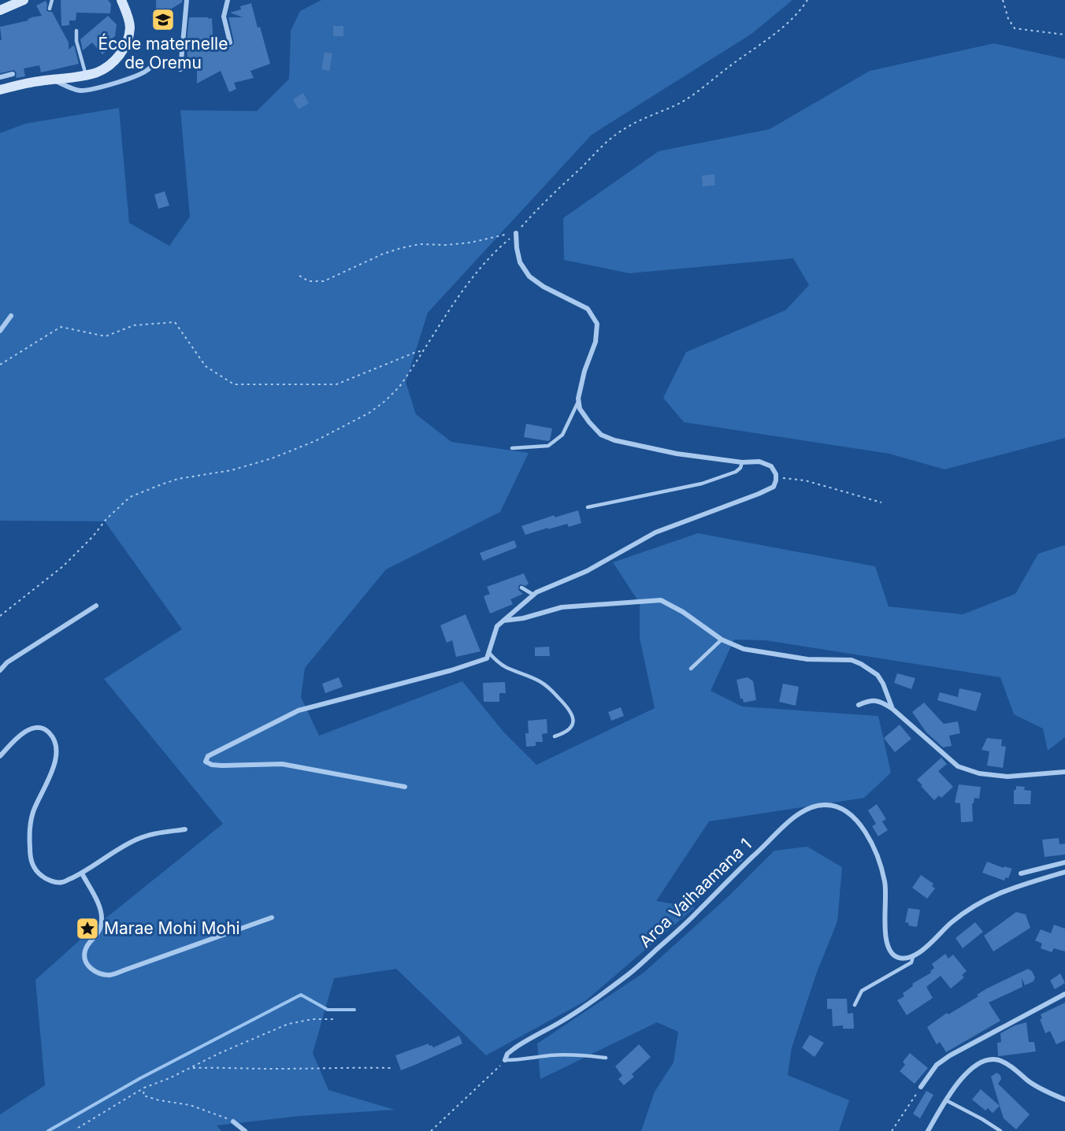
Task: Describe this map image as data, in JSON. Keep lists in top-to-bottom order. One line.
{"streets":{"street":["Aroa Vaihaamana 1"]},"places":{"school or university":["École maternelle de Oremu"],"place":["Marae Mohi Mohi"]}}
